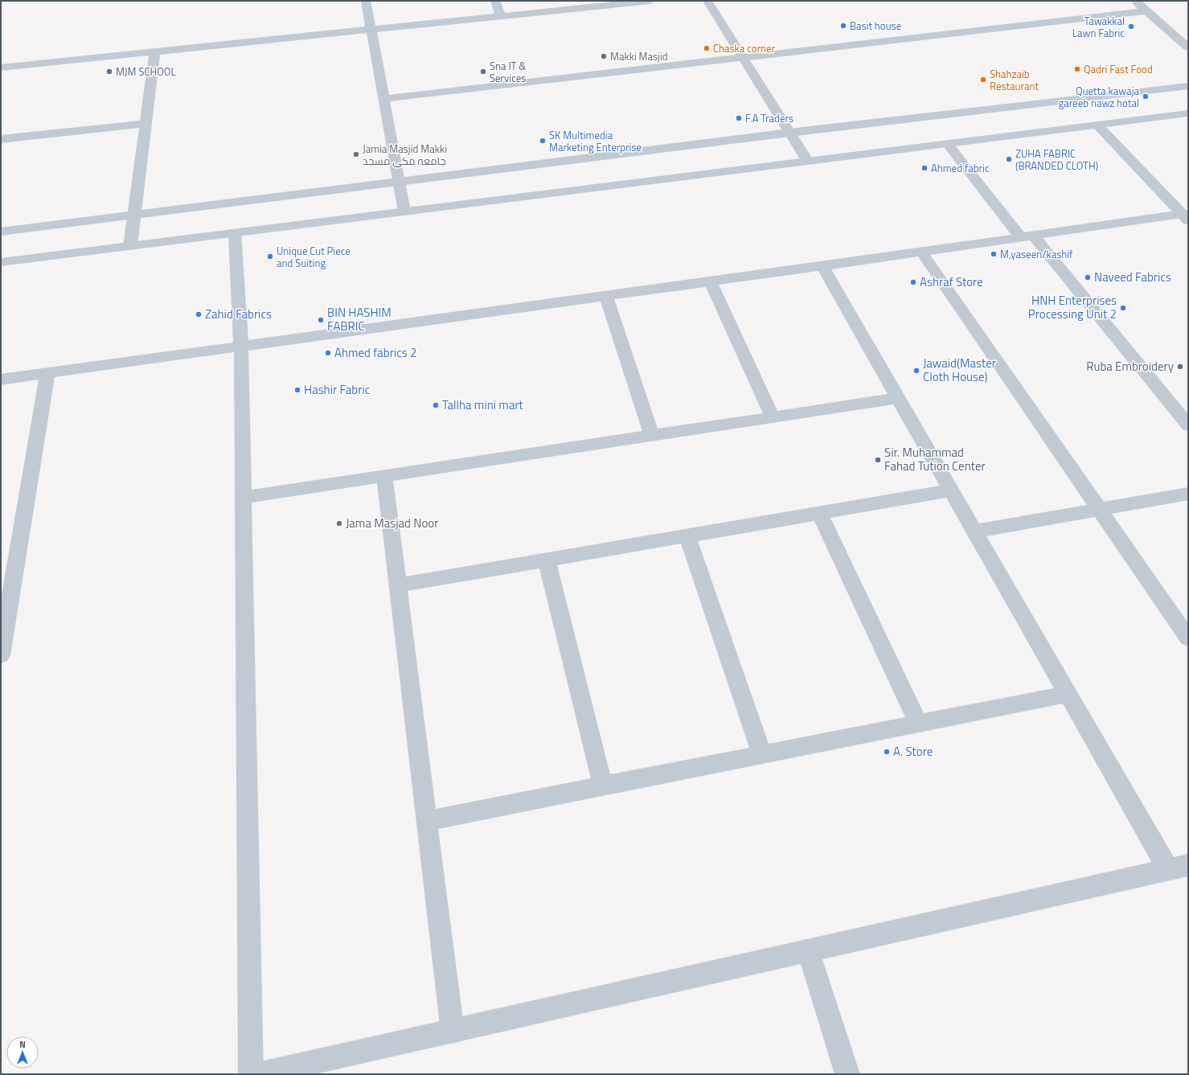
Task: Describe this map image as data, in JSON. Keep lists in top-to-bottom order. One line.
{"places":["Basit house","Tawakkal Lawn Fabric","Chaska corner","Makki Masjid","Qadri Fast Food","MJM SCHOOL","Sna IT & Services","Shahzaib Restaurant","Quetta kawaja gareeb nawz hotal","F.A Traders","SK Multimedia Marketing Enterprise","Jamia Masjid Makki جامعہ مکی مسجد","ZUHA FABRIC (BRANDED CLOTH)","Ahmed fabric","M,yaseen/kashif","Unique Cut Piece and Suiting","Naveed Fabrics","Ashraf Store","HNH Enterprises Processing Unit 2","Zahid Fabrics","BIN HASHIM FABRIC","Ahmed fabrics 2","Ruba Embroidery","Jawaid(Master Cloth House)","Hashir Fabric","Tallha mini mart","Sir. Muhammad Fahad Tution Center","Jama Masjad Noor","A. Store"],"north":"top"}
